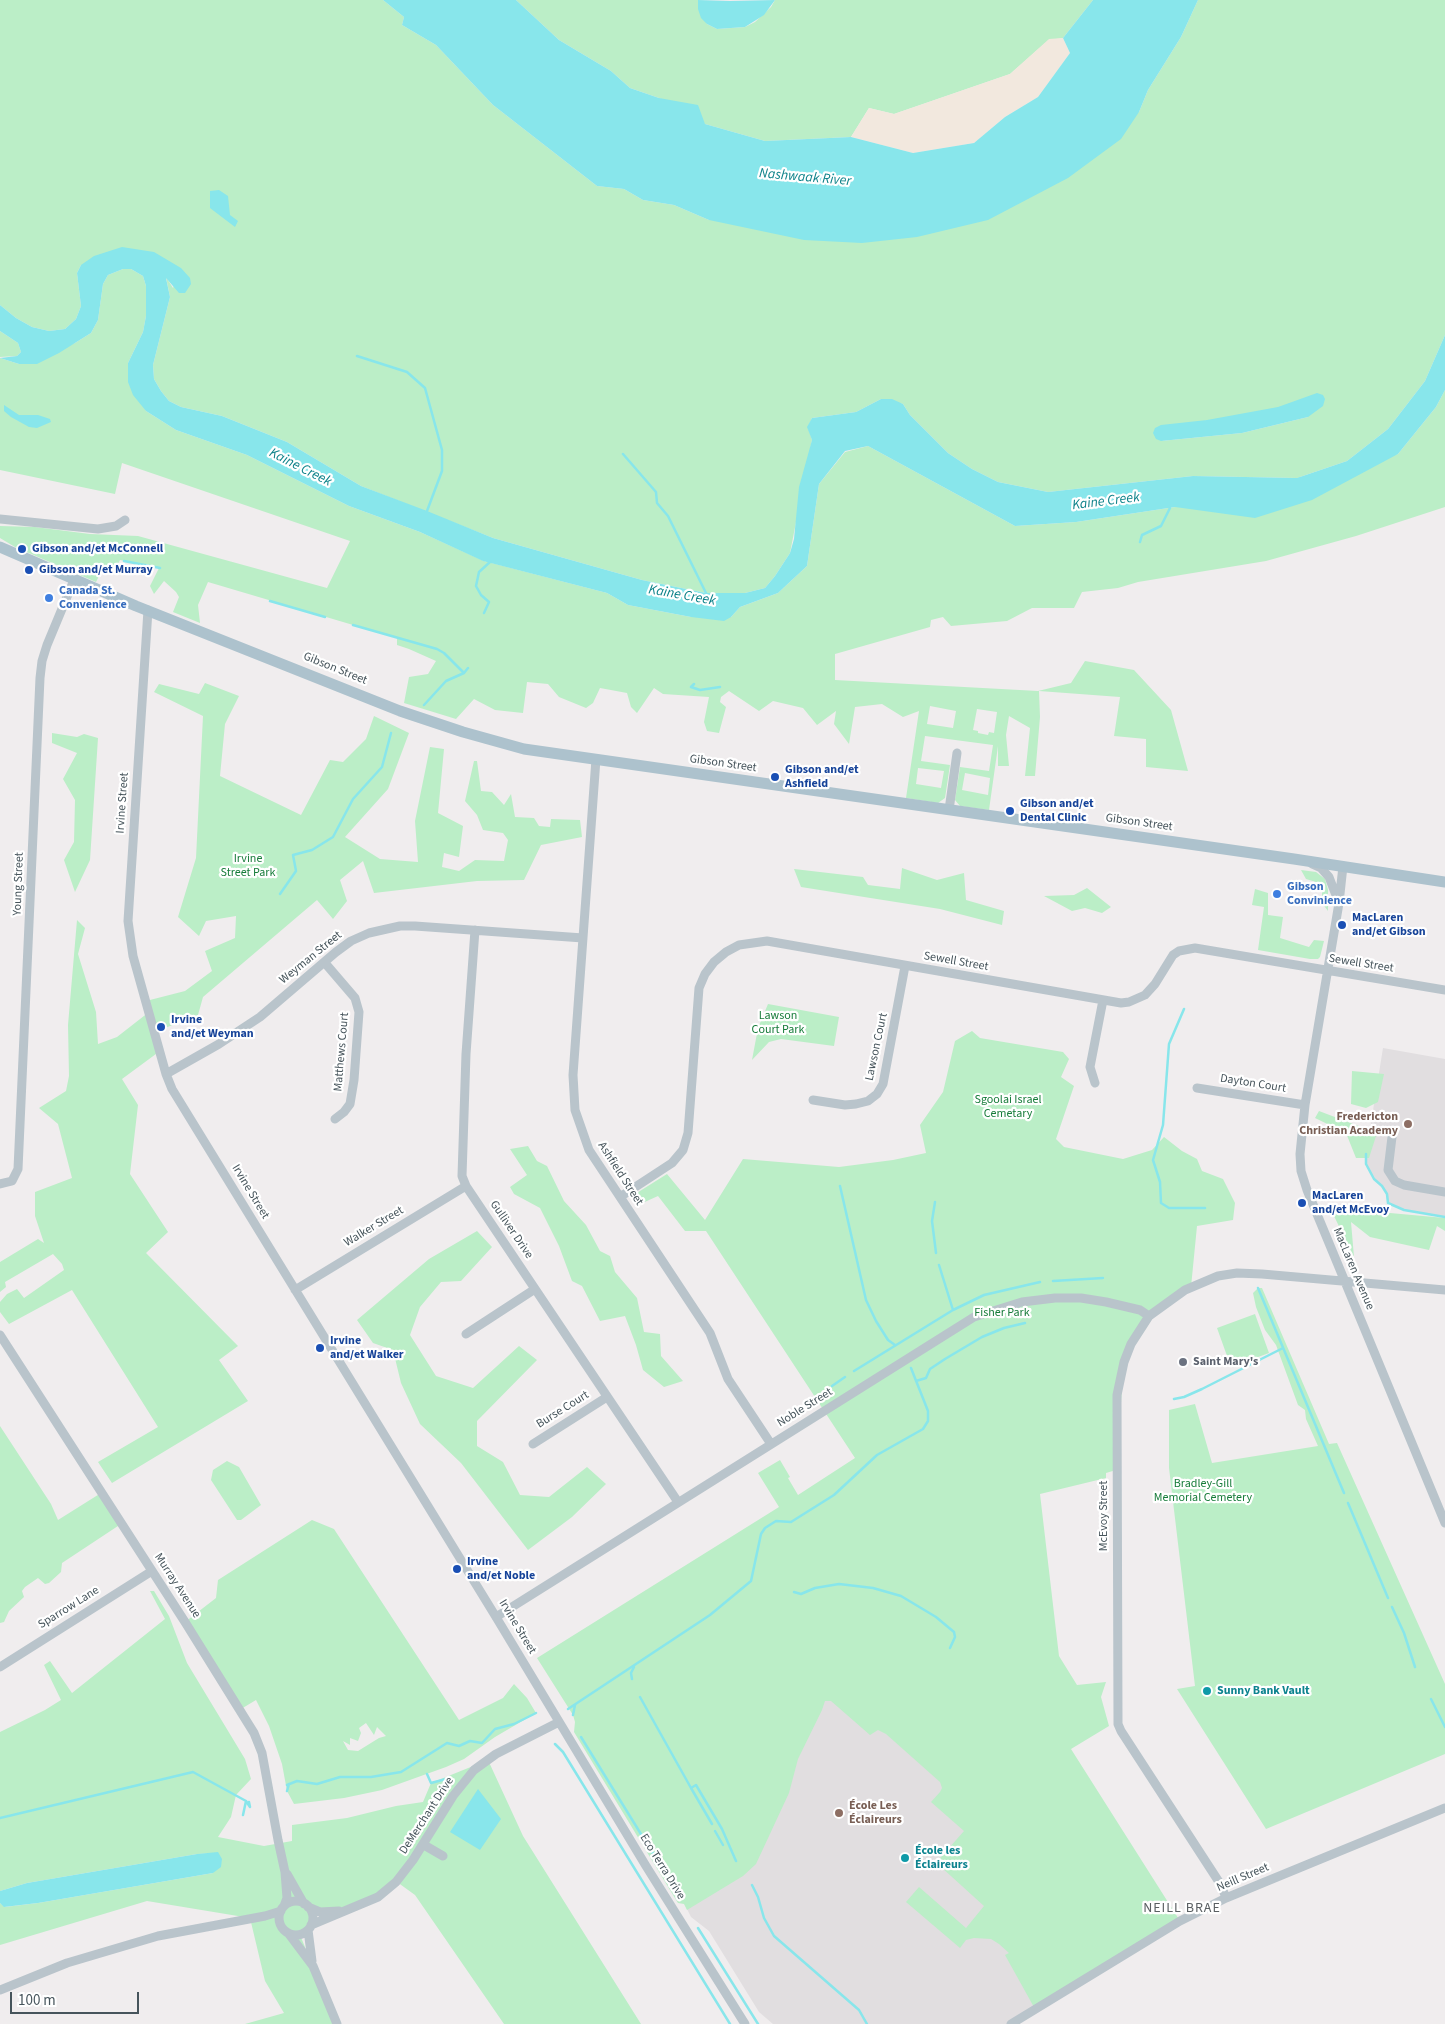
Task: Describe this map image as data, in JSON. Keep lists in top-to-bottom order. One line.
{"streets":{"main road":["Gibson Street"],"street":["Irvine Street","Young Street","Weyman Street","Sewell Street","Lawson Court","Matthews Court","Dayton Court","Ashfield Street","Walker Street","Gulliver Drive","MacLaren Avenue","Noble Street","Burse Court","McEvoy Street","Murray Avenue","Sparrow Lane","DeMerchant Drive","Eco Terra Drive","Neill Street"]},"crossings":[["Gibson Street","Irvine Street"],["Gibson Street","Young Street"],["Gibson Street","Ashfield Street"],["Gibson Street","MacLaren Avenue"],["Irvine Street","Weyman Street"],["Irvine Street","Walker Street"],["Irvine Street","Noble Street"],["Irvine Street","DeMerchant Drive"],["Irvine Street","Eco Terra Drive"],["Weyman Street","Matthews Court"],["Weyman Street","Ashfield Street"],["Weyman Street","Gulliver Drive"],["Sewell Street","Lawson Court"],["Sewell Street","Ashfield Street"],["Sewell Street","MacLaren Avenue"],["Dayton Court","MacLaren Avenue"],["Ashfield Street","Noble Street"],["Walker Street","Gulliver Drive"],["Gulliver Drive","Noble Street"],["Gulliver Drive","Burse Court"],["MacLaren Avenue","McEvoy Street"],["Noble Street","McEvoy Street"],["McEvoy Street","Neill Street"],["Murray Avenue","Sparrow Lane"],["Murray Avenue","DeMerchant Drive"],["DeMerchant Drive","Eco Terra Drive"]],"districts":["NEILL BRAE"],"water":["Nashwaak River","Kaine Creek"],"parks":["Irvine Street Park","Lawson Court Park","Sgoolai Israel Cemetary","Fisher Park","Bradley-Gill Memorial Cemetery"],"places":["Gibson and/et McConnell","Gibson and/et Murray","Canada St. Convenience","Gibson and/et Ashfield","Gibson and/et Dental Clinic","Gibson Convinience","MacLaren and/et Gibson","Irvine and/et Weyman","Fredericton Christian Academy","MacLaren and/et McEvoy","Irvine and/et Walker","Saint Mary's","Irvine and/et Noble","Sunny Bank Vault","École Les Éclaireurs","École les Éclaireurs"],"scale_bar":"100 m"}
